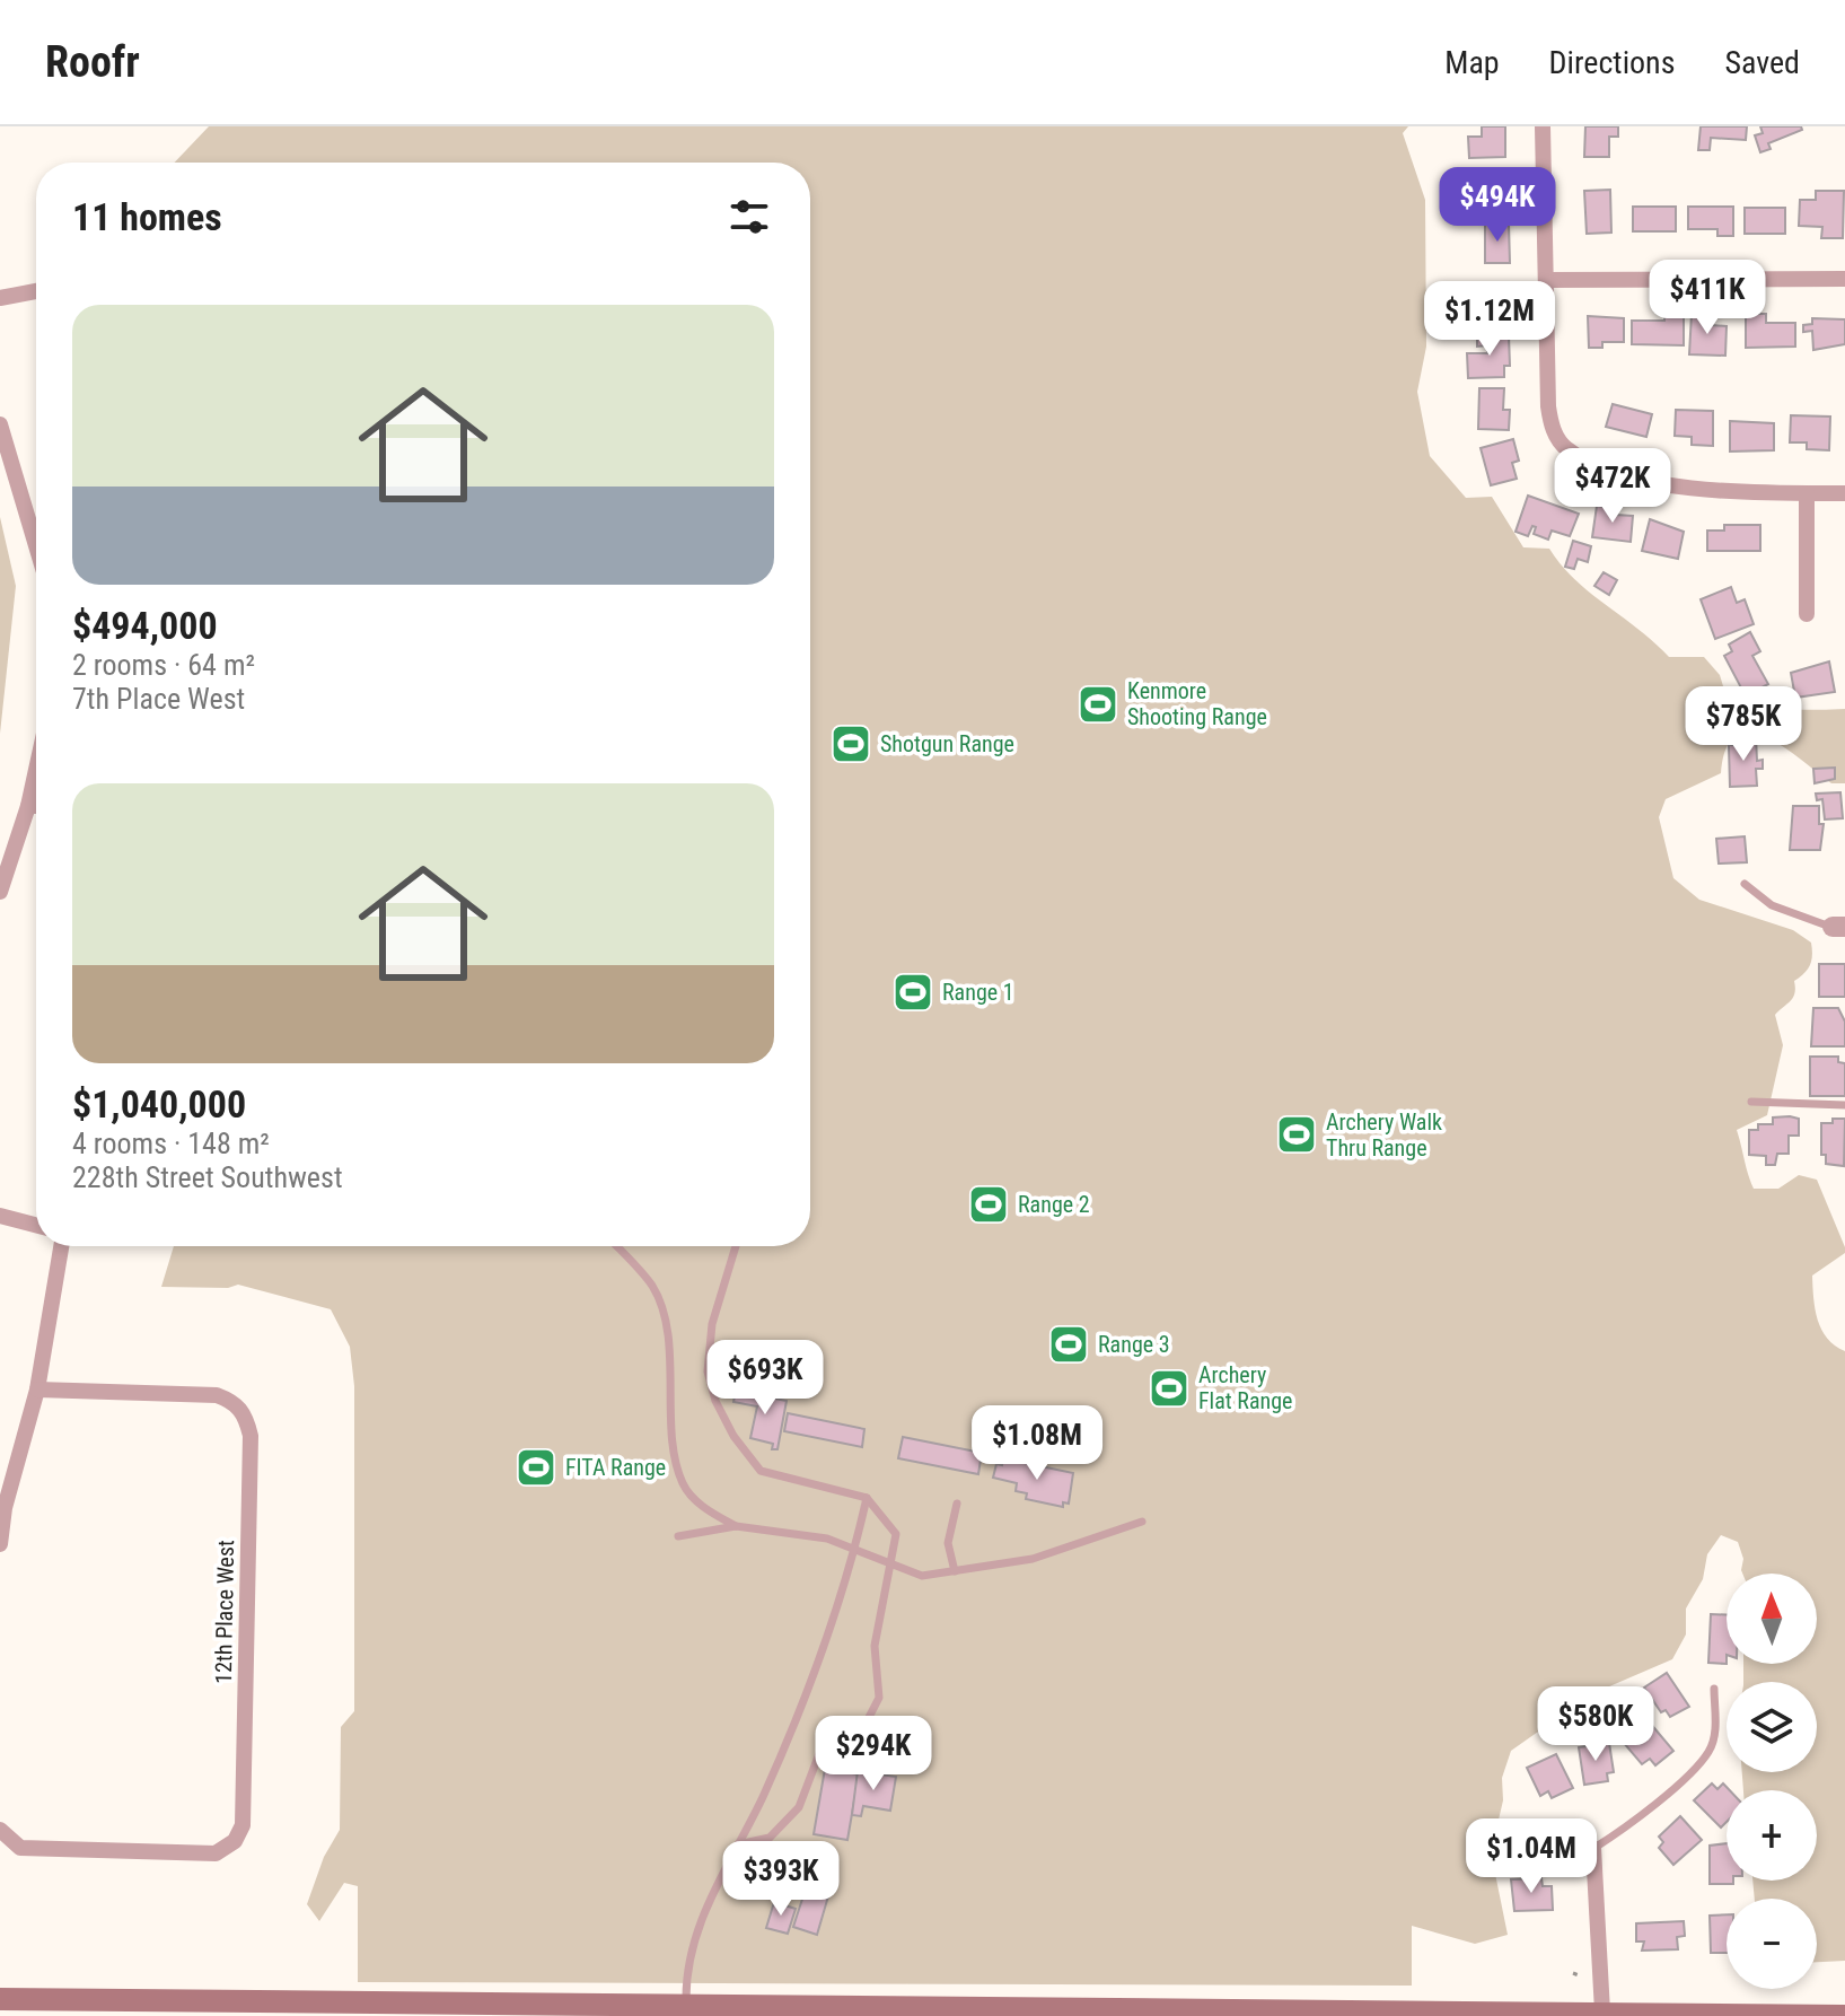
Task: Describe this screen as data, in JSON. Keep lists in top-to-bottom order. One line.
{"streets":{"street":["12th Place West"]},"places":{"sports":["Kenmore Shooting Range","Shotgun Range","Range 1","Archery Walk Thru Range","Range 2","Range 3","Archery Flat Range","FITA Range"]},"north":"top","page":{"header":"Roofr","nav":["Map","Directions","Saved"],"heading":"11 homes","price":["$494K","$411K","$1.12M","$472K","$785K","$693K","$1.08M","$580K","$294K","$1.04M","$393K"],"list":[{"name":"$494,000","note":"2 rooms · 64 m² · 7th Place West"},{"name":"$1,040,000","note":"4 rooms · 148 m² · 228th Street Southwest"}],"map_buttons":["+","−"]}}
